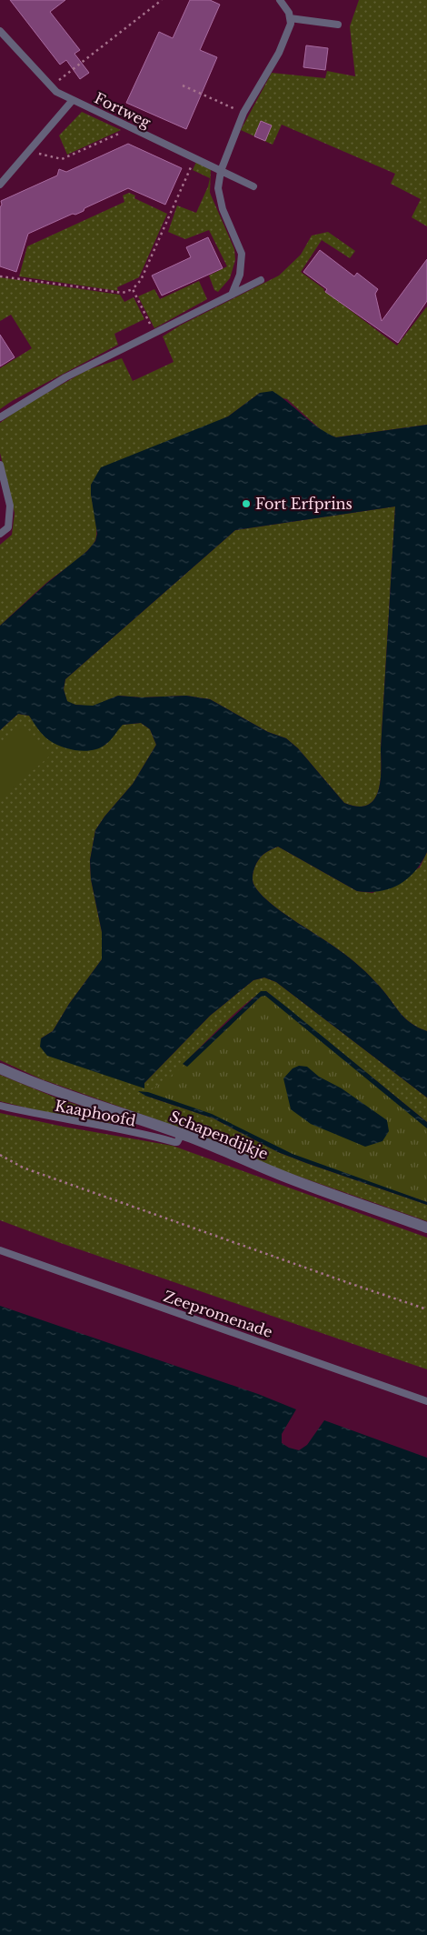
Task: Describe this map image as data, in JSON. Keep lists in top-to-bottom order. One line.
{"streets":{"street":["Schapendijkje"],"lane":["Fortweg","Kaaphoofd","Zeepromenade"]},"crossings":[["Kaaphoofd","Schapendijkje"]],"places":["Fort Erfprins"]}
